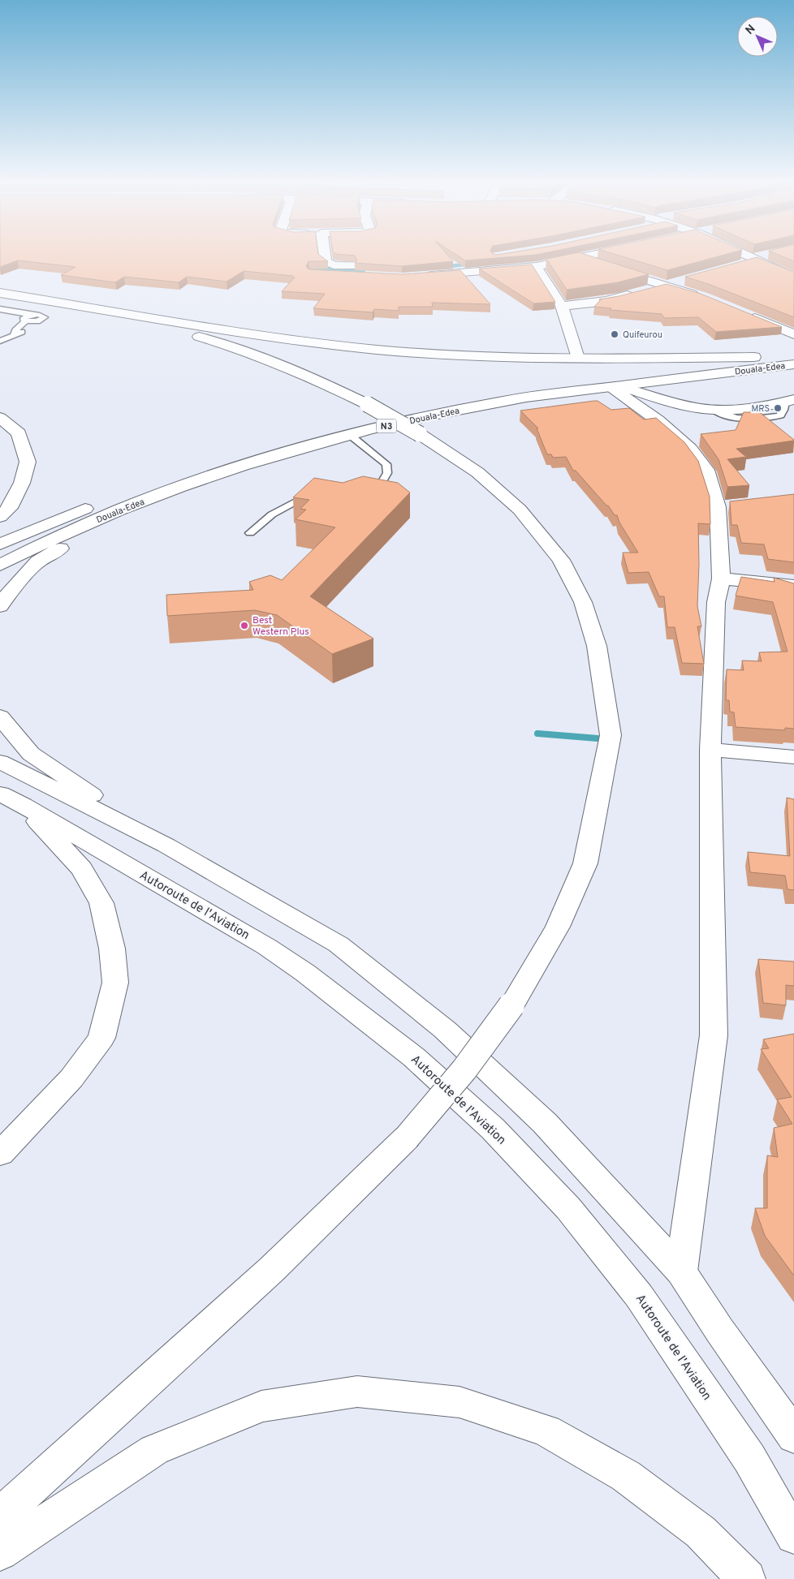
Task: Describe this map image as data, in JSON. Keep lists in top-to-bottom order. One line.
{"streets":{"main road":["Douala-Edea","N3","Autoroute de l'Aviation"]},"places":["Quifeurou","MRS","Best Western Plus"],"north":"top left"}
